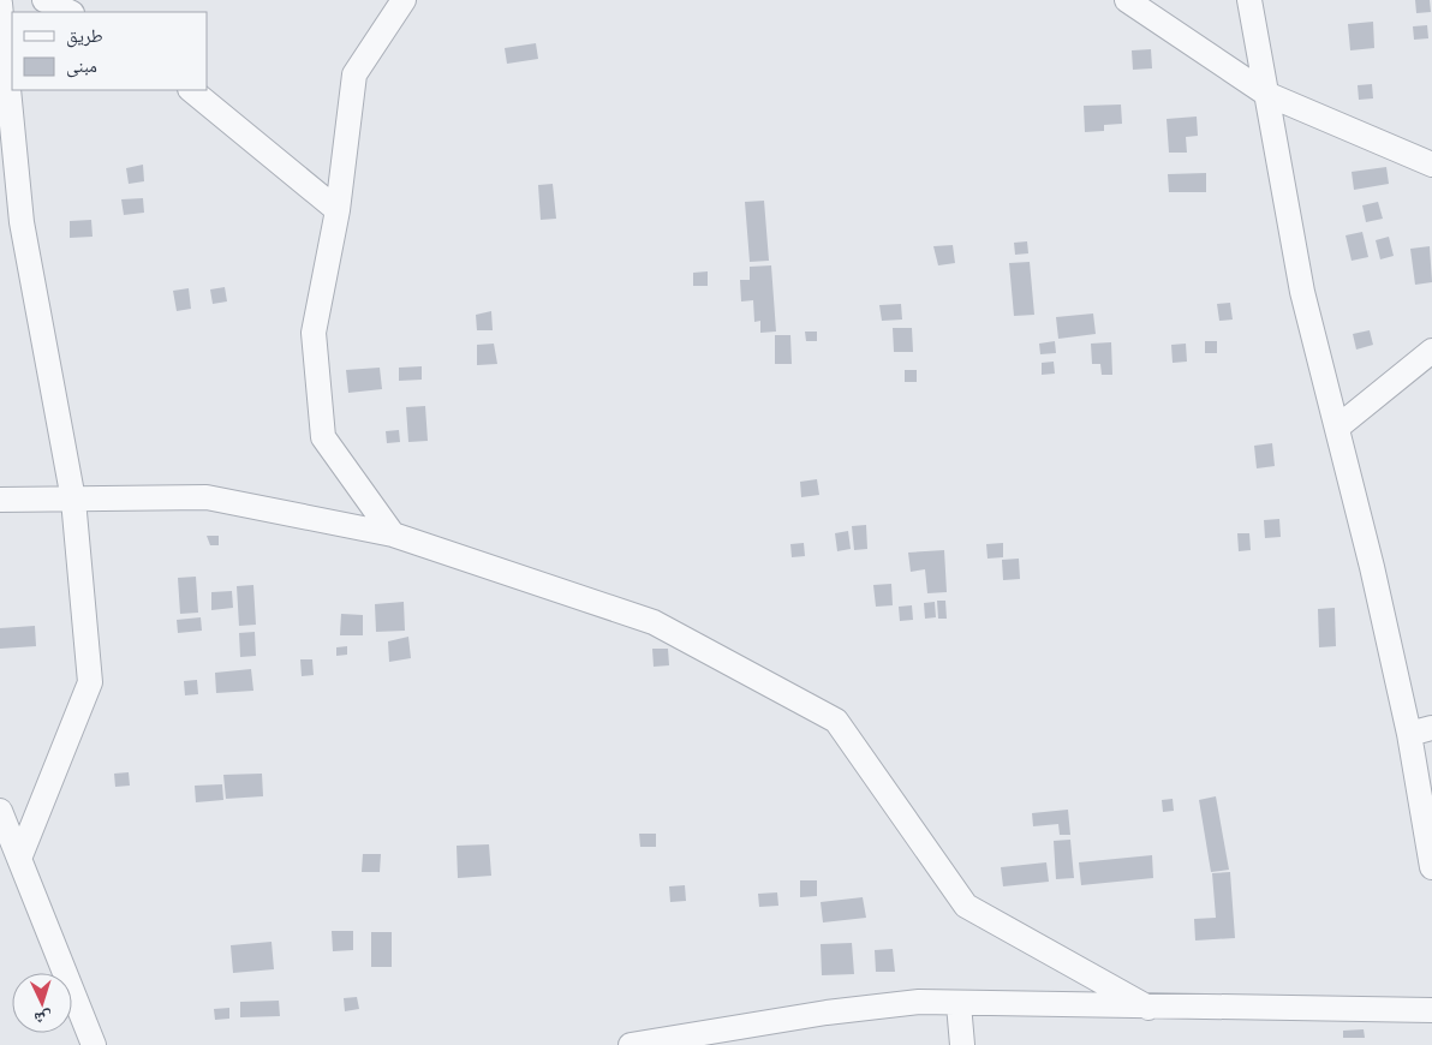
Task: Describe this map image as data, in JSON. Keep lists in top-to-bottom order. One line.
{"legend":["طريق","مبنى"],"north":"bottom"}
